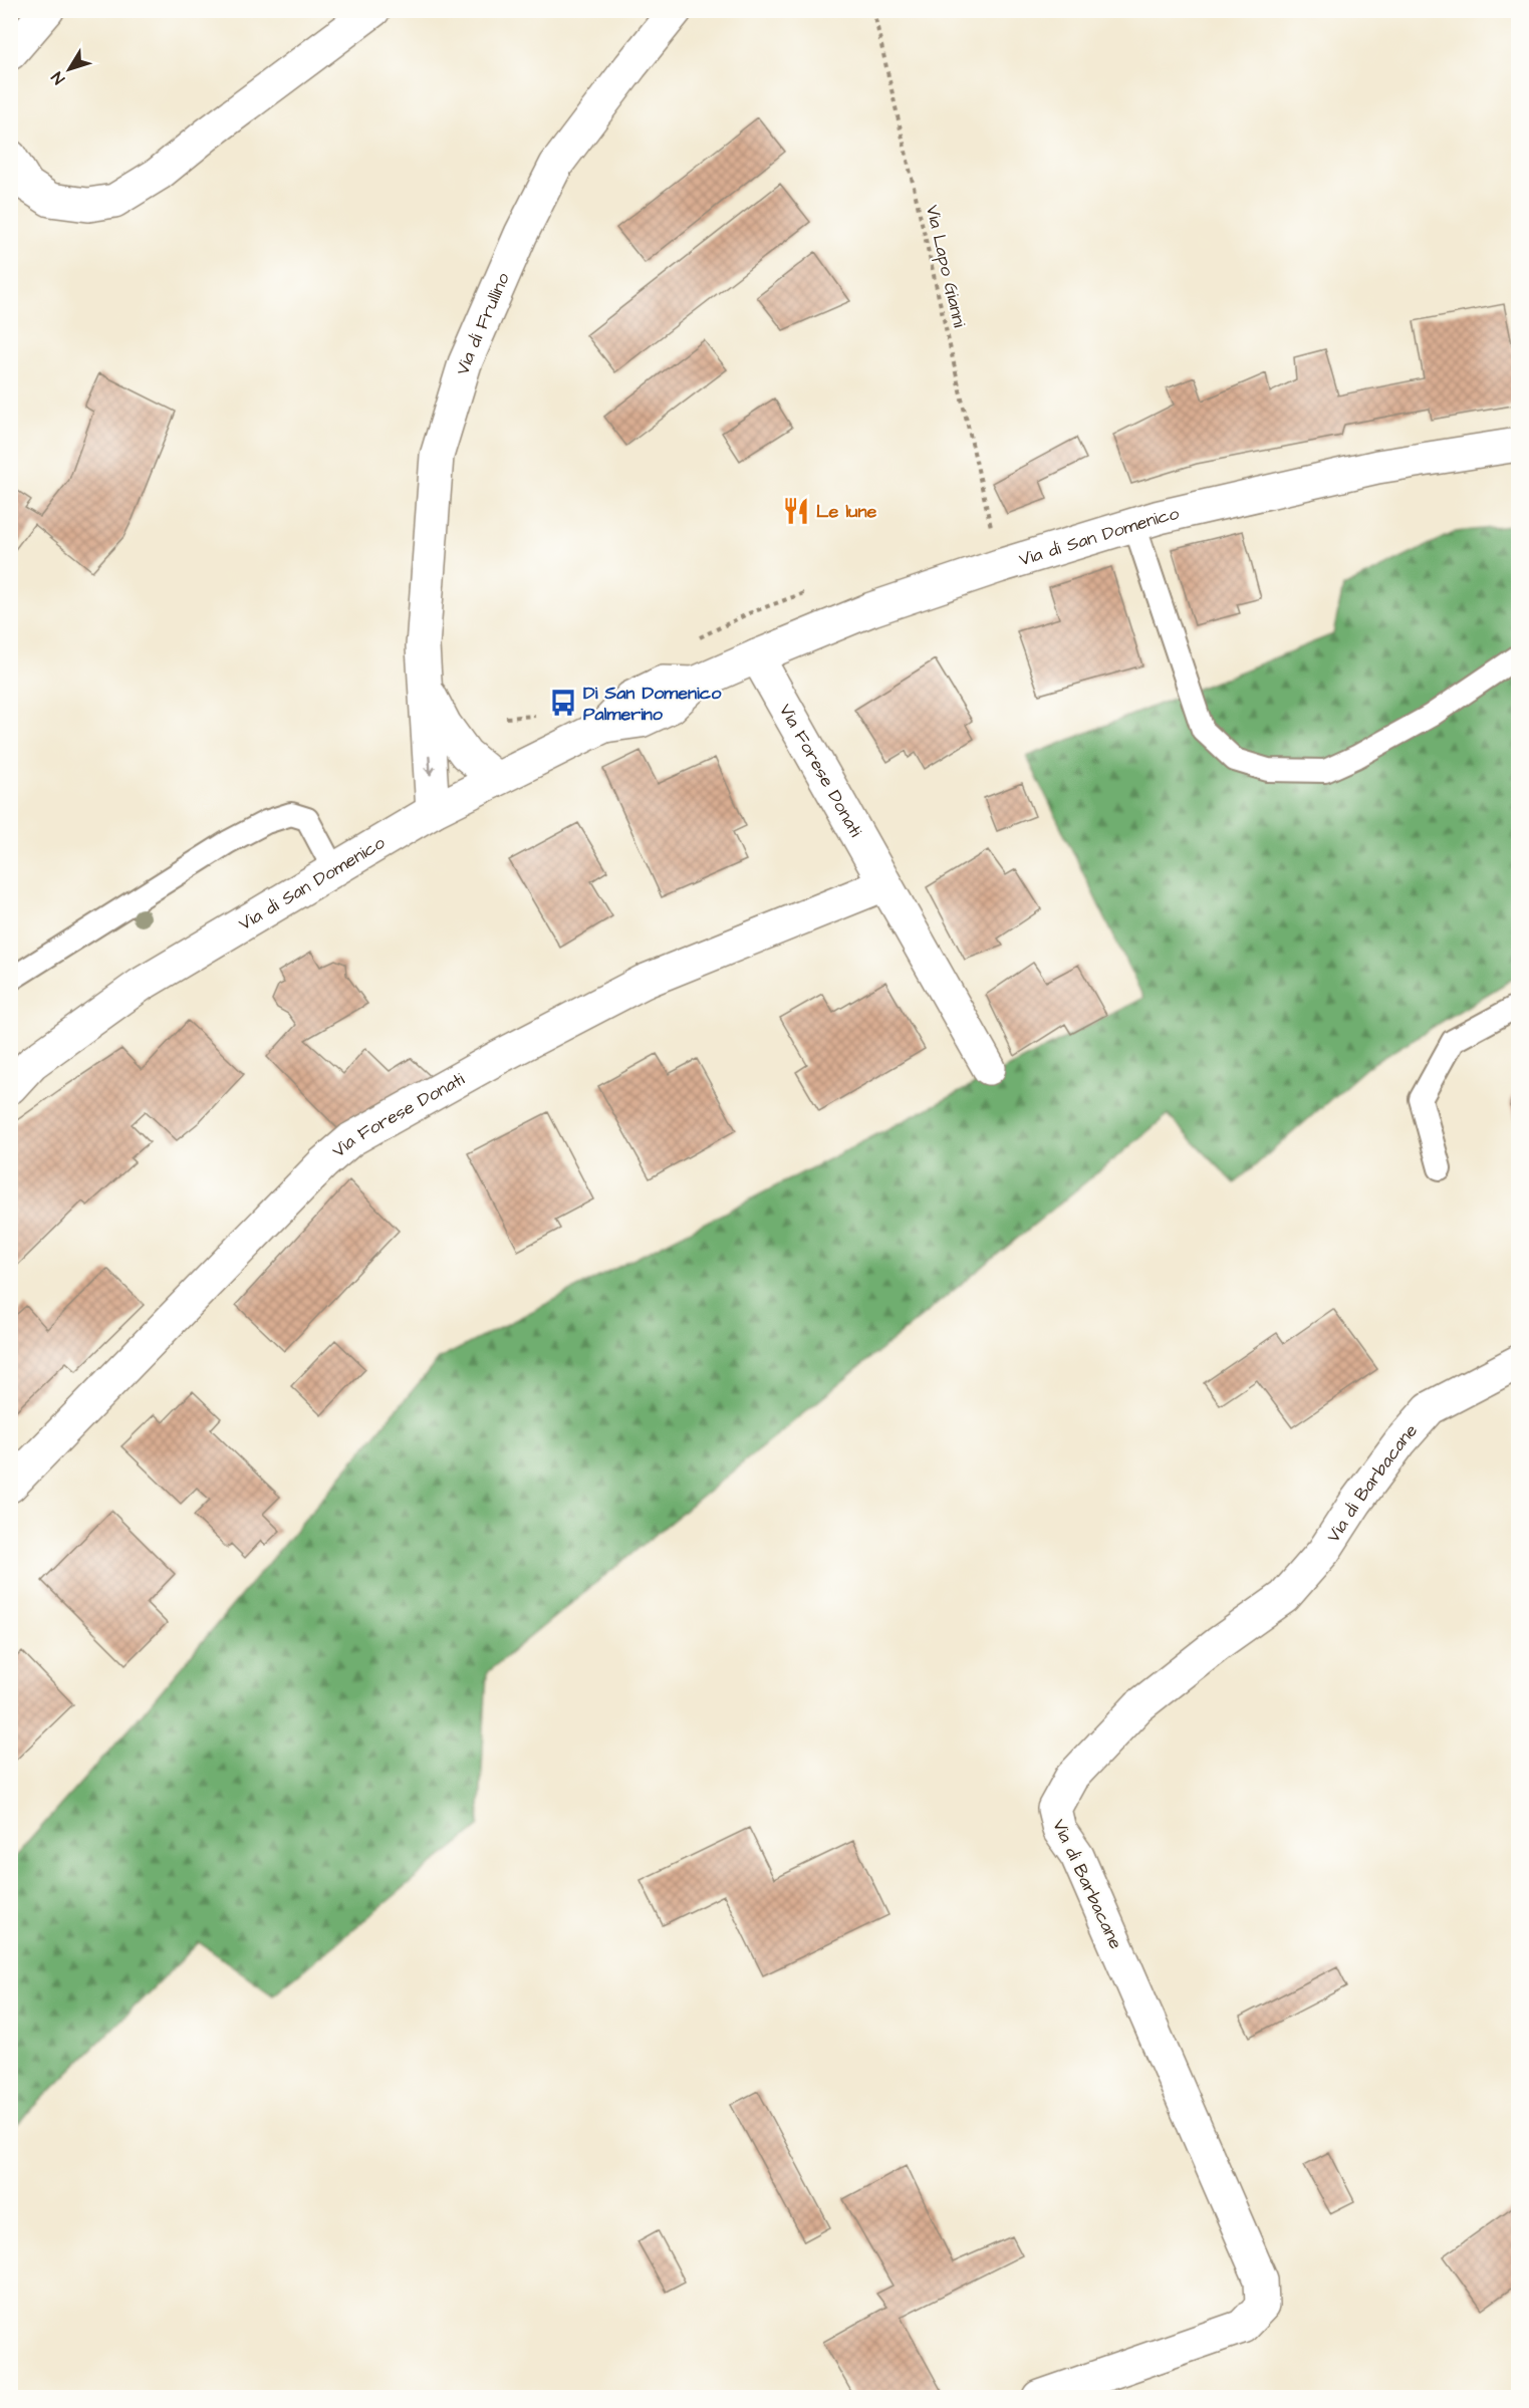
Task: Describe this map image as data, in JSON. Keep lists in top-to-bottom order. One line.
{"streets":{"street":["Via di Frullino","Via di San Domenico","Via Forese Donati","Via di Barbacane"],"path":["Via Lapo Gianni"]},"crossings":[["Via di Frullino","Via di San Domenico"],["Via di San Domenico","Via Forese Donati"]],"places":{"restaurant":["Le lune"],"bus stop":["Di San Domenico Palmerino"]},"north":"bottom left"}
